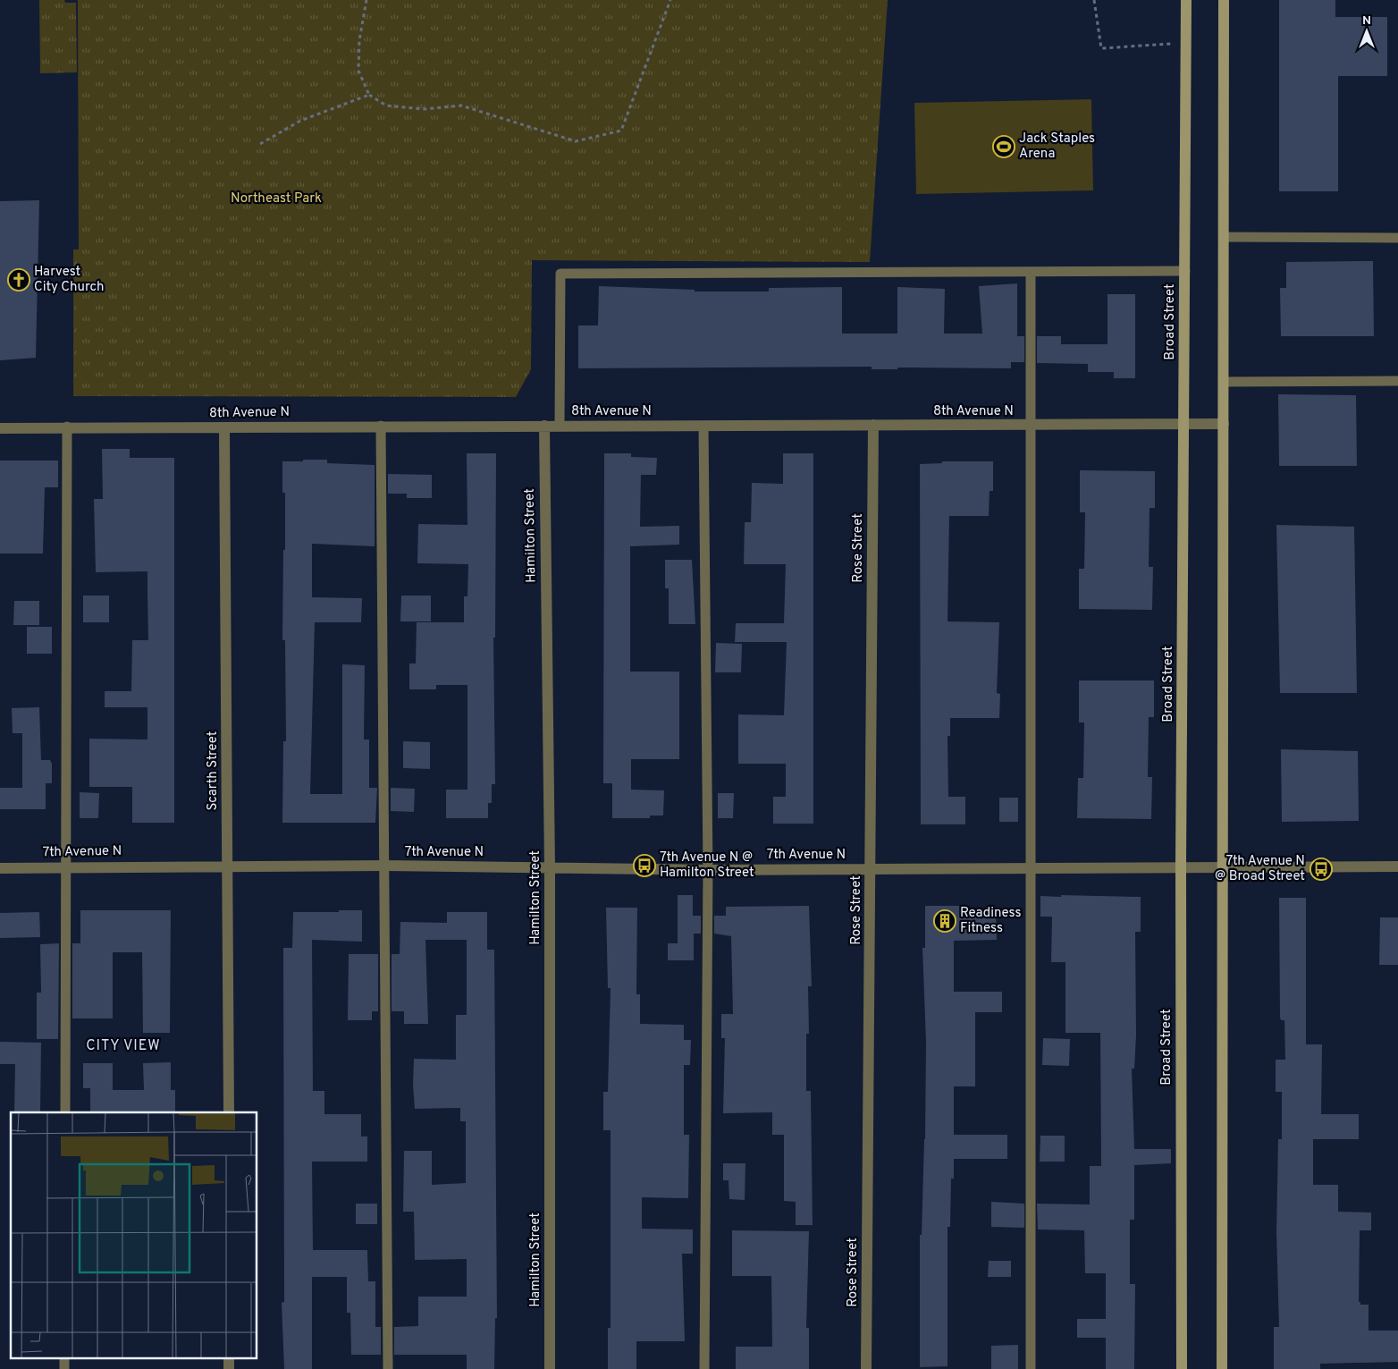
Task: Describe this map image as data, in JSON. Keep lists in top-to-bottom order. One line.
{"streets":{"main road":["Broad Street"],"street":["8th Avenue N","Hamilton Street","Rose Street","Scarth Street","7th Avenue N"]},"crossings":[["Broad Street","8th Avenue N"],["Broad Street","7th Avenue N"],["8th Avenue N","Hamilton Street"],["8th Avenue N","Rose Street"],["8th Avenue N","Scarth Street"],["Hamilton Street","7th Avenue N"],["Rose Street","7th Avenue N"],["Scarth Street","7th Avenue N"]],"districts":["CITY VIEW"],"parks":["Northeast Park"],"places":{"sports":["Jack Staples Arena"],"church":["Harvest City Church"],"bus stop":["7th Avenue N @ Hamilton Street","7th Avenue N @ Broad Street"],"building":["Readiness Fitness"]},"north":"top"}
